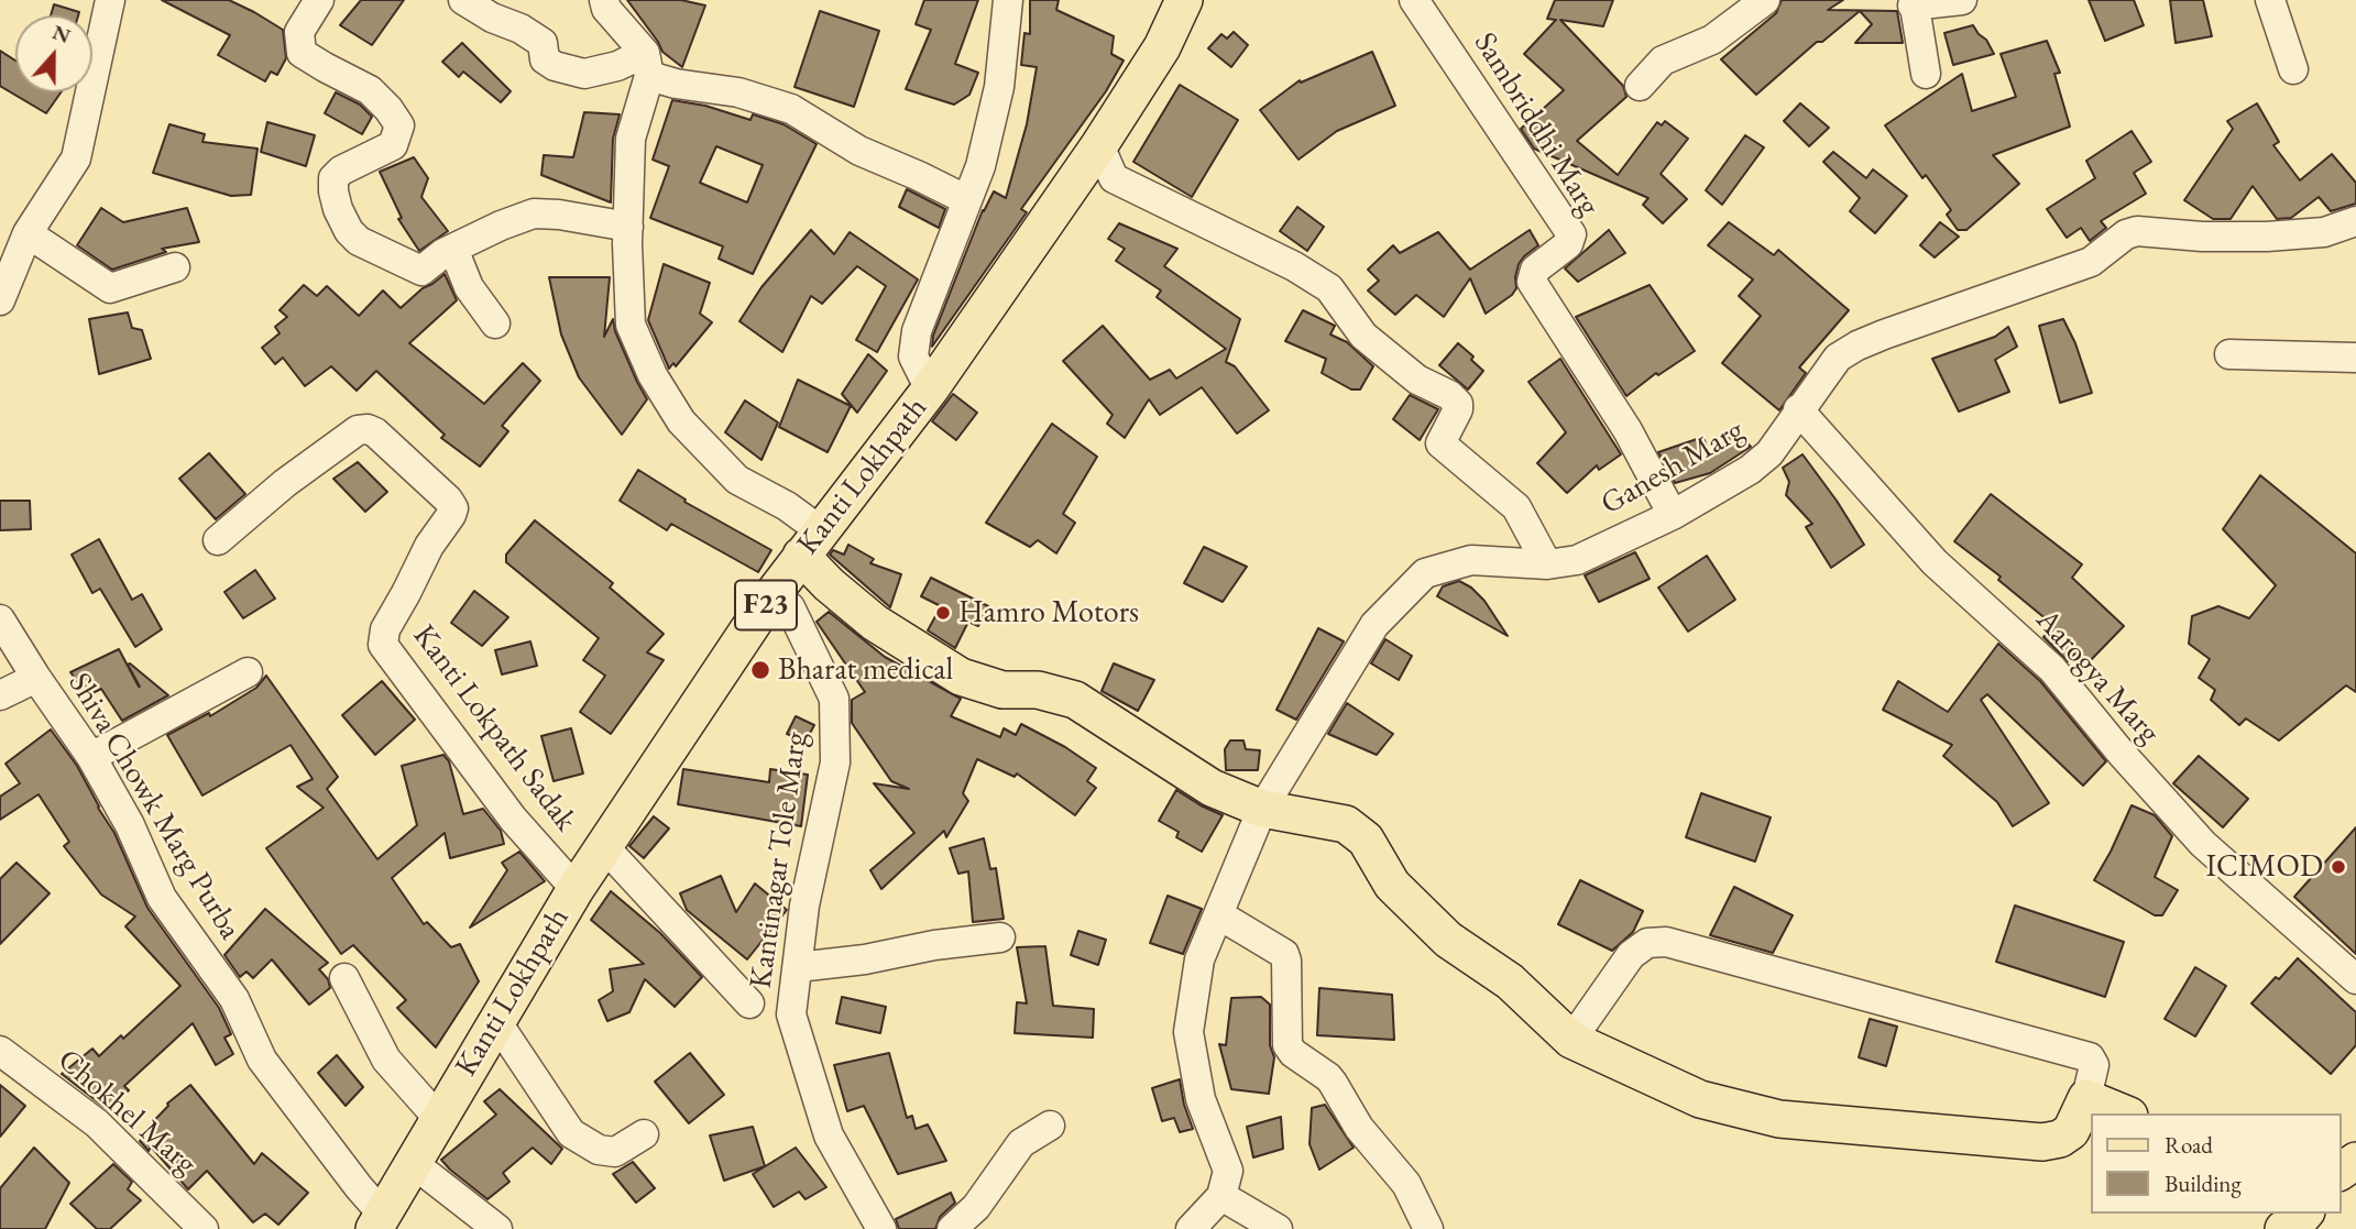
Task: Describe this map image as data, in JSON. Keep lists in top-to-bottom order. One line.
{"streets":{"main road":["Kanti Lokhpath","F23"],"street":["Sambriddhi Marg","Ganesh Marg","Aarogya Marg","Kanti Lokpath Sadak","Shiva Chowk Marg Purba","Kantinagar Tole Marg","Chokhel Marg"]},"crossings":[["Sambriddhi Marg","Ganesh Marg"],["Ganesh Marg","Aarogya Marg"],["Kanti Lokhpath","Kanti Lokpath Sadak"],["Kanti Lokhpath","Shiva Chowk Marg Purba"],["Kanti Lokhpath","Kantinagar Tole Marg"]],"places":["Hamro Motors","Bharat medical","ICIMOD"],"legend":["Road","Building"],"north":"top"}
